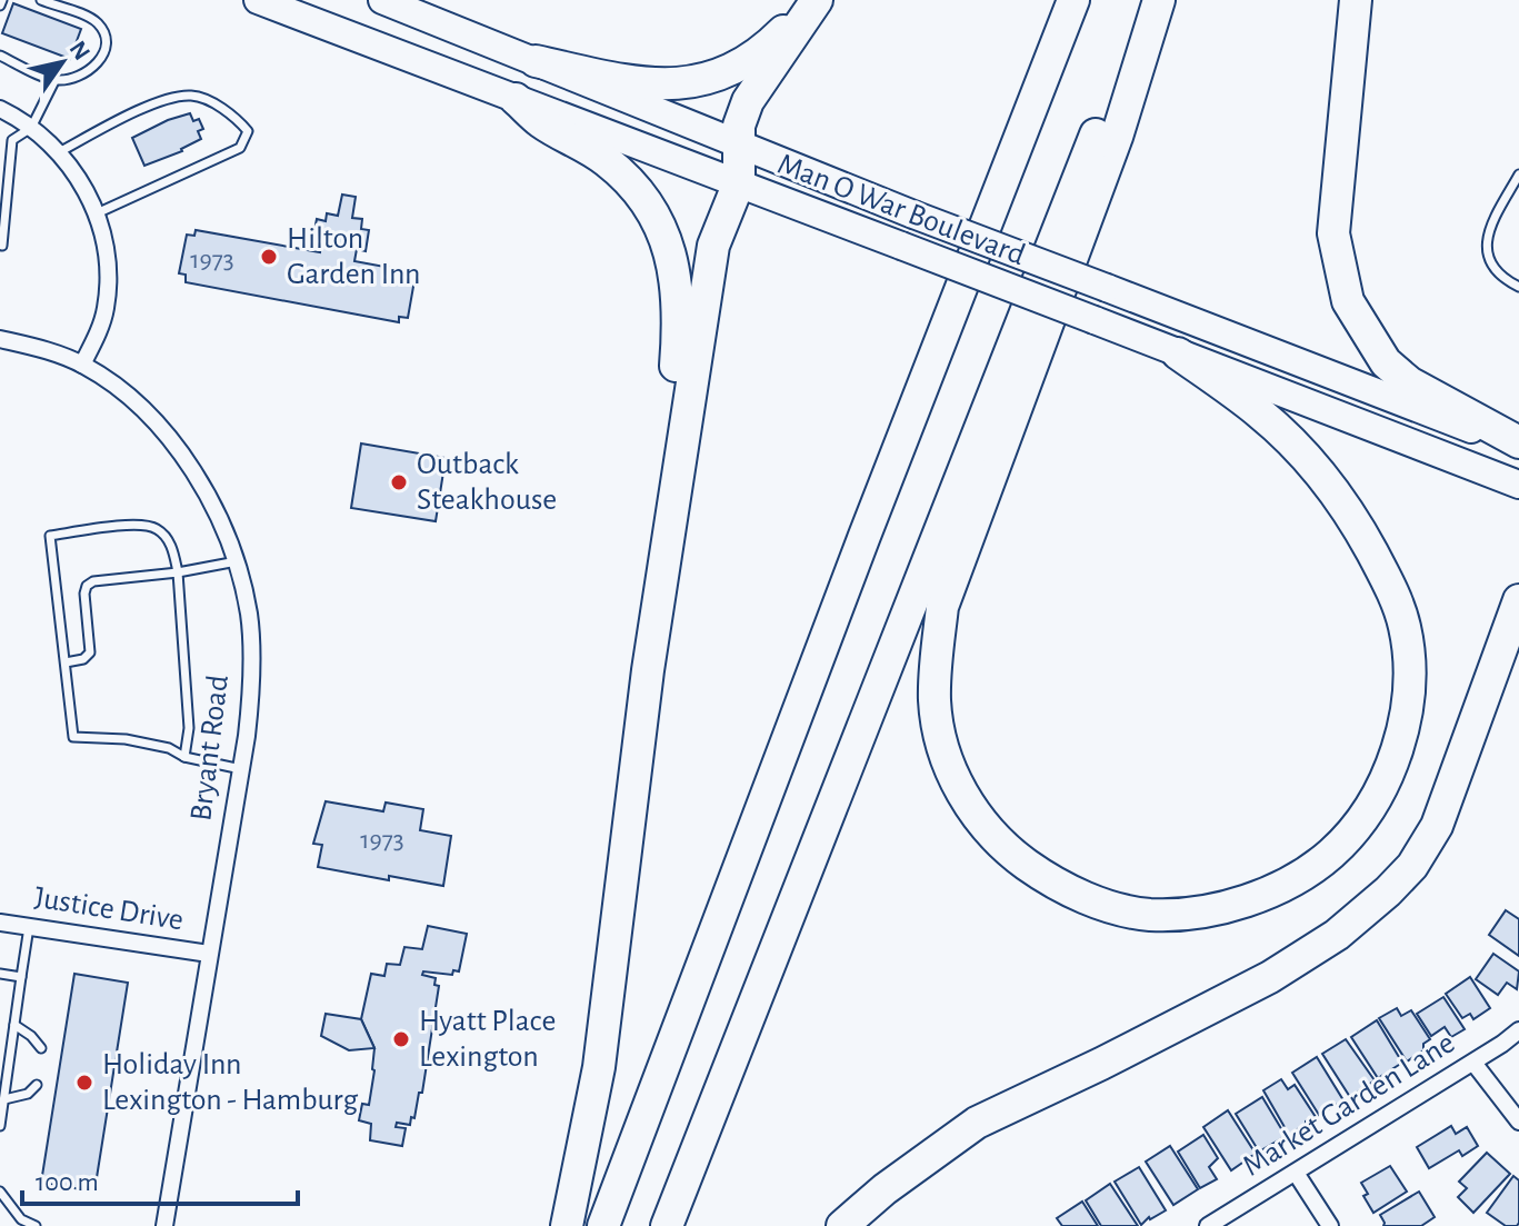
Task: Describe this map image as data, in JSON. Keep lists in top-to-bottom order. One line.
{"streets":{"main road":["Man O War Boulevard"],"street":["Bryant Road","Justice Drive","Market Garden Lane"]},"crossings":[["Bryant Road","Justice Drive"]],"places":["Hilton Garden Inn","Outback Steakhouse","Hyatt Place Lexington","Holiday Inn Lexington - Hamburg"],"house_numbers":["1973","1973"],"scale_bar":"100 m","north":"top right"}
